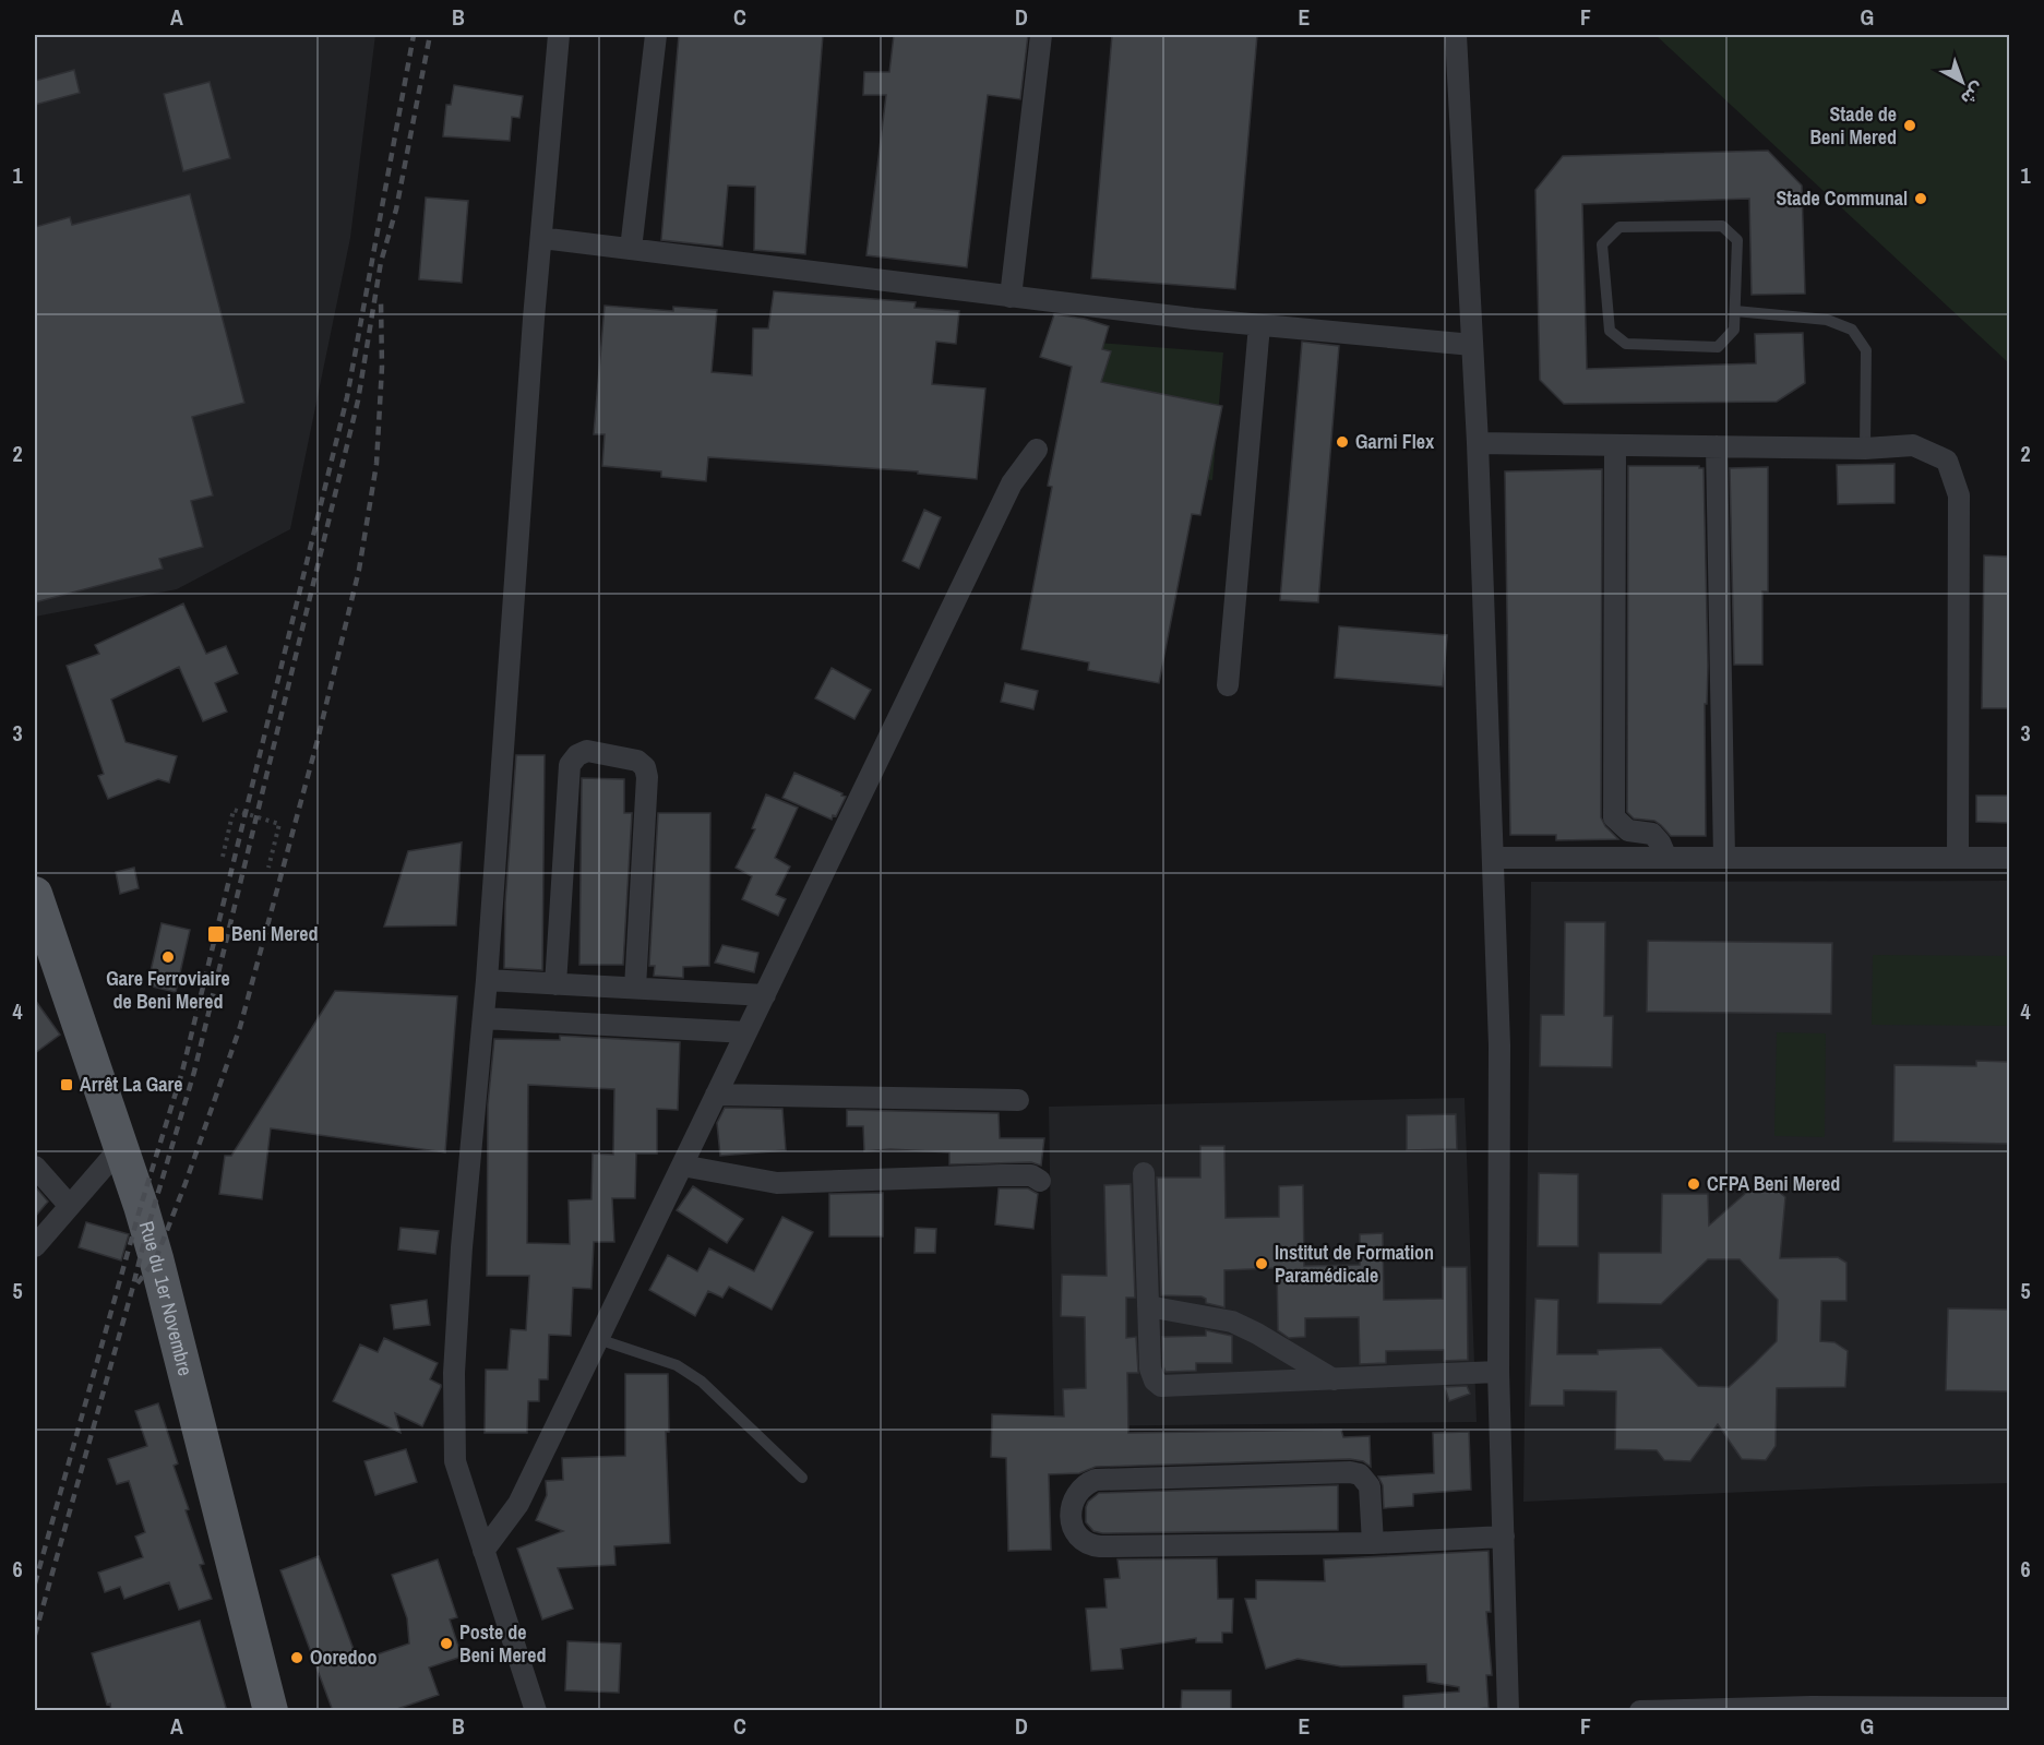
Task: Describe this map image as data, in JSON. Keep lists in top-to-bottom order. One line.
{"streets":{"main road":["Rue du 1er Novembre"]},"places":{"other":["Stade de Beni Mered","Stade Communal","Garni Flex","Gare Ferroviaire de Beni Mered","CFPA Beni Mered","Institut de Formation Paramédicale","Poste de Beni Mered","Ooredoo"],"transit":["Beni Mered","Arrêt La Gare"]},"north":"bottom right","grid":{"columns":["A","B","C","D","E","F","G"],"rows":["1","2","3","4","5","6"]}}
